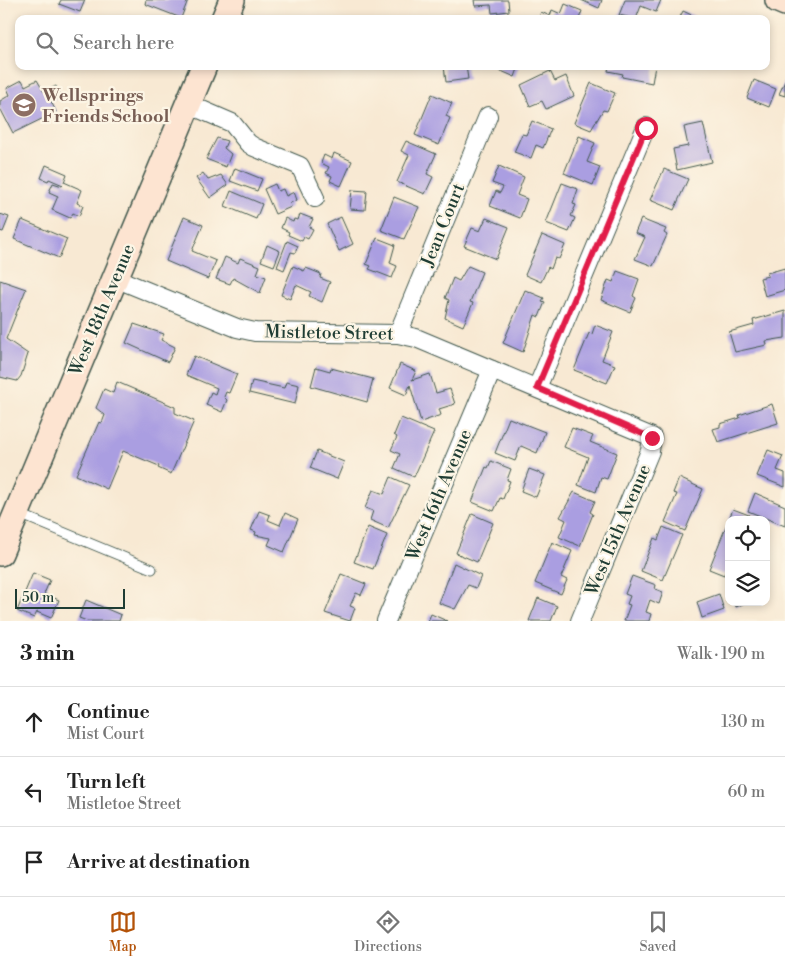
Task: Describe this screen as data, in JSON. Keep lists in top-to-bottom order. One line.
{"streets":{"main road":["West 18th Avenue"],"street":["Jean Court","Mistletoe Street","West 16th Avenue","West 15th Avenue"]},"crossings":[["Jean Court","Mistletoe Street"],["West 18th Avenue","Mistletoe Street"],["Mistletoe Street","West 16th Avenue"],["Mistletoe Street","West 15th Avenue"]],"places":{"school or university":["Wellsprings Friends School"]},"scale_bar":"50 m","page":{"search":"Search here","scale":"50 m","heading":["3 min","Walk · 190 m"],"list":[["Continue","Mist Court","130 m"],["Turn left","Mistletoe Street","60 m"],"Arrive at destination"],"nav":["Map","Directions","Saved"]}}
